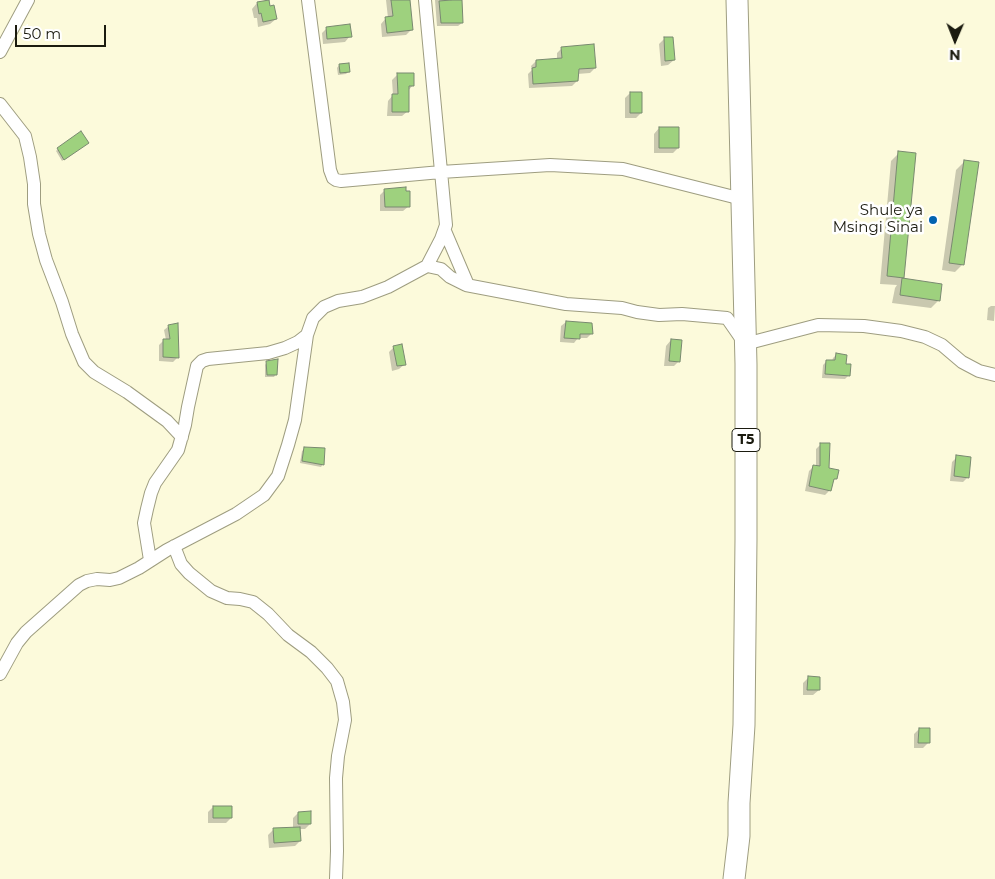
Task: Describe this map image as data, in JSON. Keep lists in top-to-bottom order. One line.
{"streets":{"highway":["T5"]},"places":["Shule ya Msingi Sinai"],"scale_bar":"50 m","north":"bottom"}
